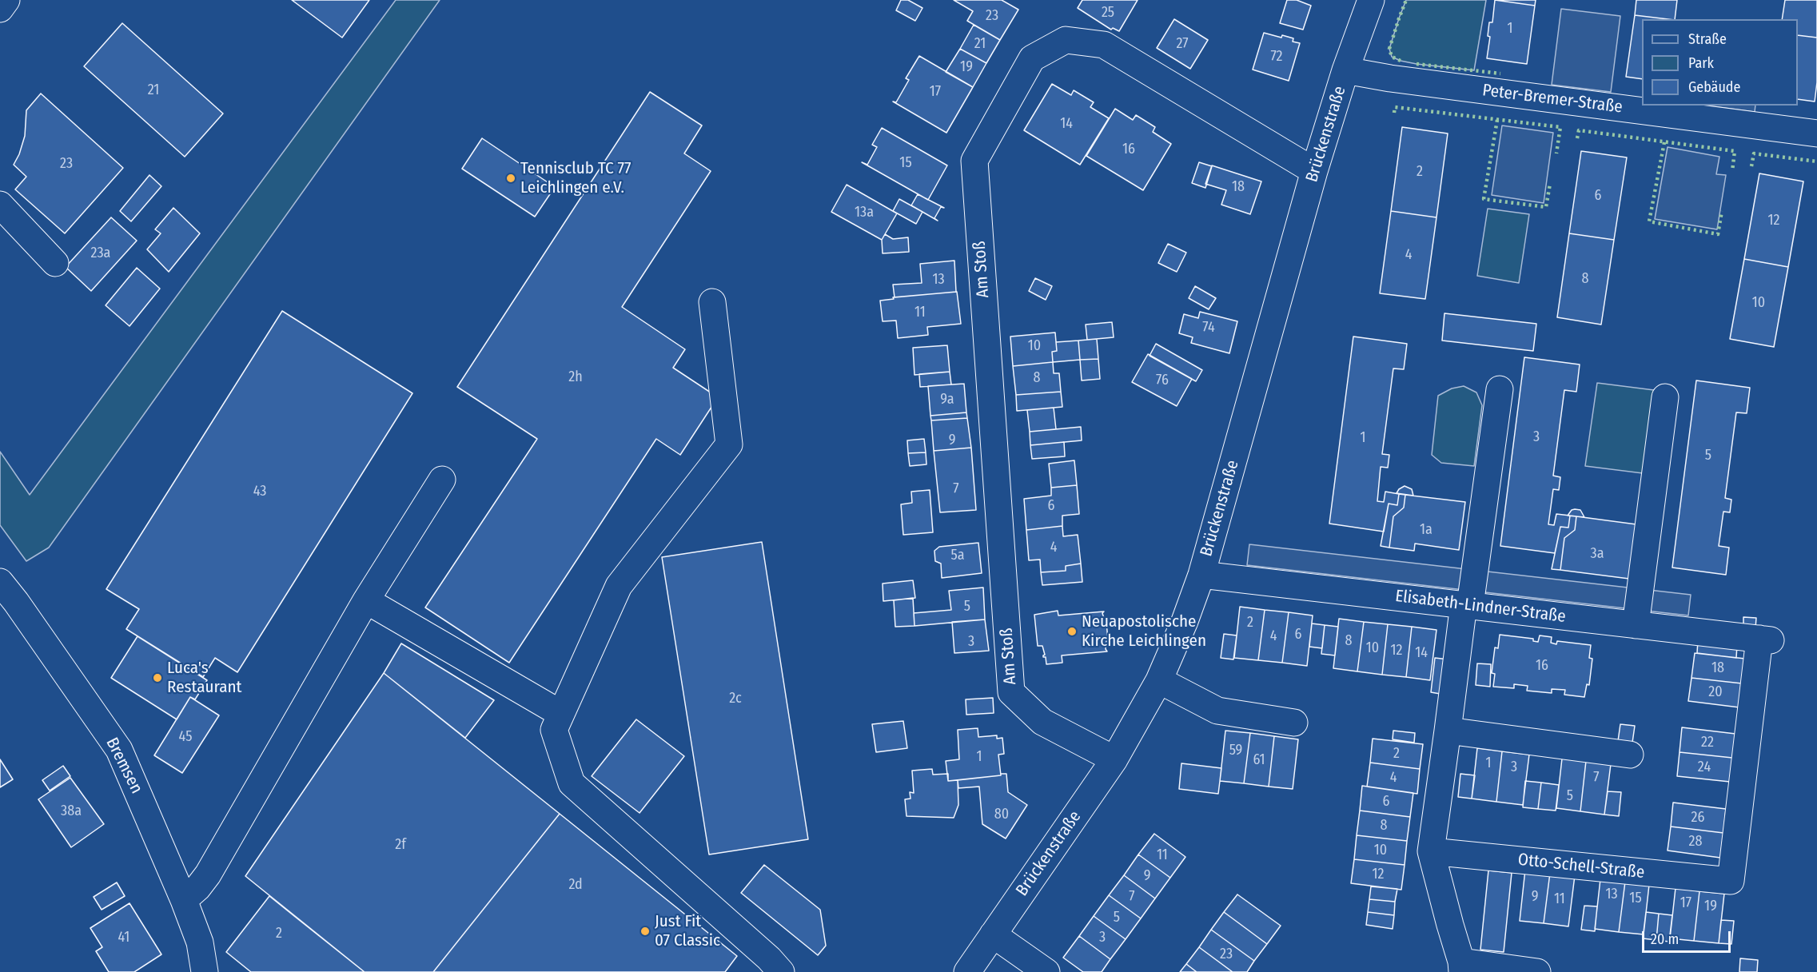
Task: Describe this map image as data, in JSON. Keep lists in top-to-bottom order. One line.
{"streets":{"street":["Peter-Bremer-Straße","Brückenstraße","Am Stoß","Elisabeth-Lindner-Straße","Bremsen","Otto-Schell-Straße"]},"crossings":[["Peter-Bremer-Straße","Brückenstraße"],["Brückenstraße","Am Stoß"],["Brückenstraße","Elisabeth-Lindner-Straße"],["Elisabeth-Lindner-Straße","Otto-Schell-Straße"]],"places":["Tennisclub TC 77 Leichlingen e.V.","Neuapostolische Kirche Leichlingen","Luca's Restaurant","Just Fit 07 Classic"],"house_numbers":["25","23","1","21","27","72","19","21","17","14","16","15","23","2","18","6","13a","12","23a","4","8","13","10","11","74","10","2h","8","76","9a","3","1","9","5","7","43","6","1a","4","3a","5a","5","2","6","4","8","3","10","12","14","16","18","20","2c","45","22","59","2","1","61","1","3","24","4","7","5","6","38a","80","26","8","28","2f","10","11","12","9","2d","13","7","9","15","11","17","19","5","2","41","3","23"],"legend":["Straße","Park","Gebäude"],"scale_bar":"20 m"}
